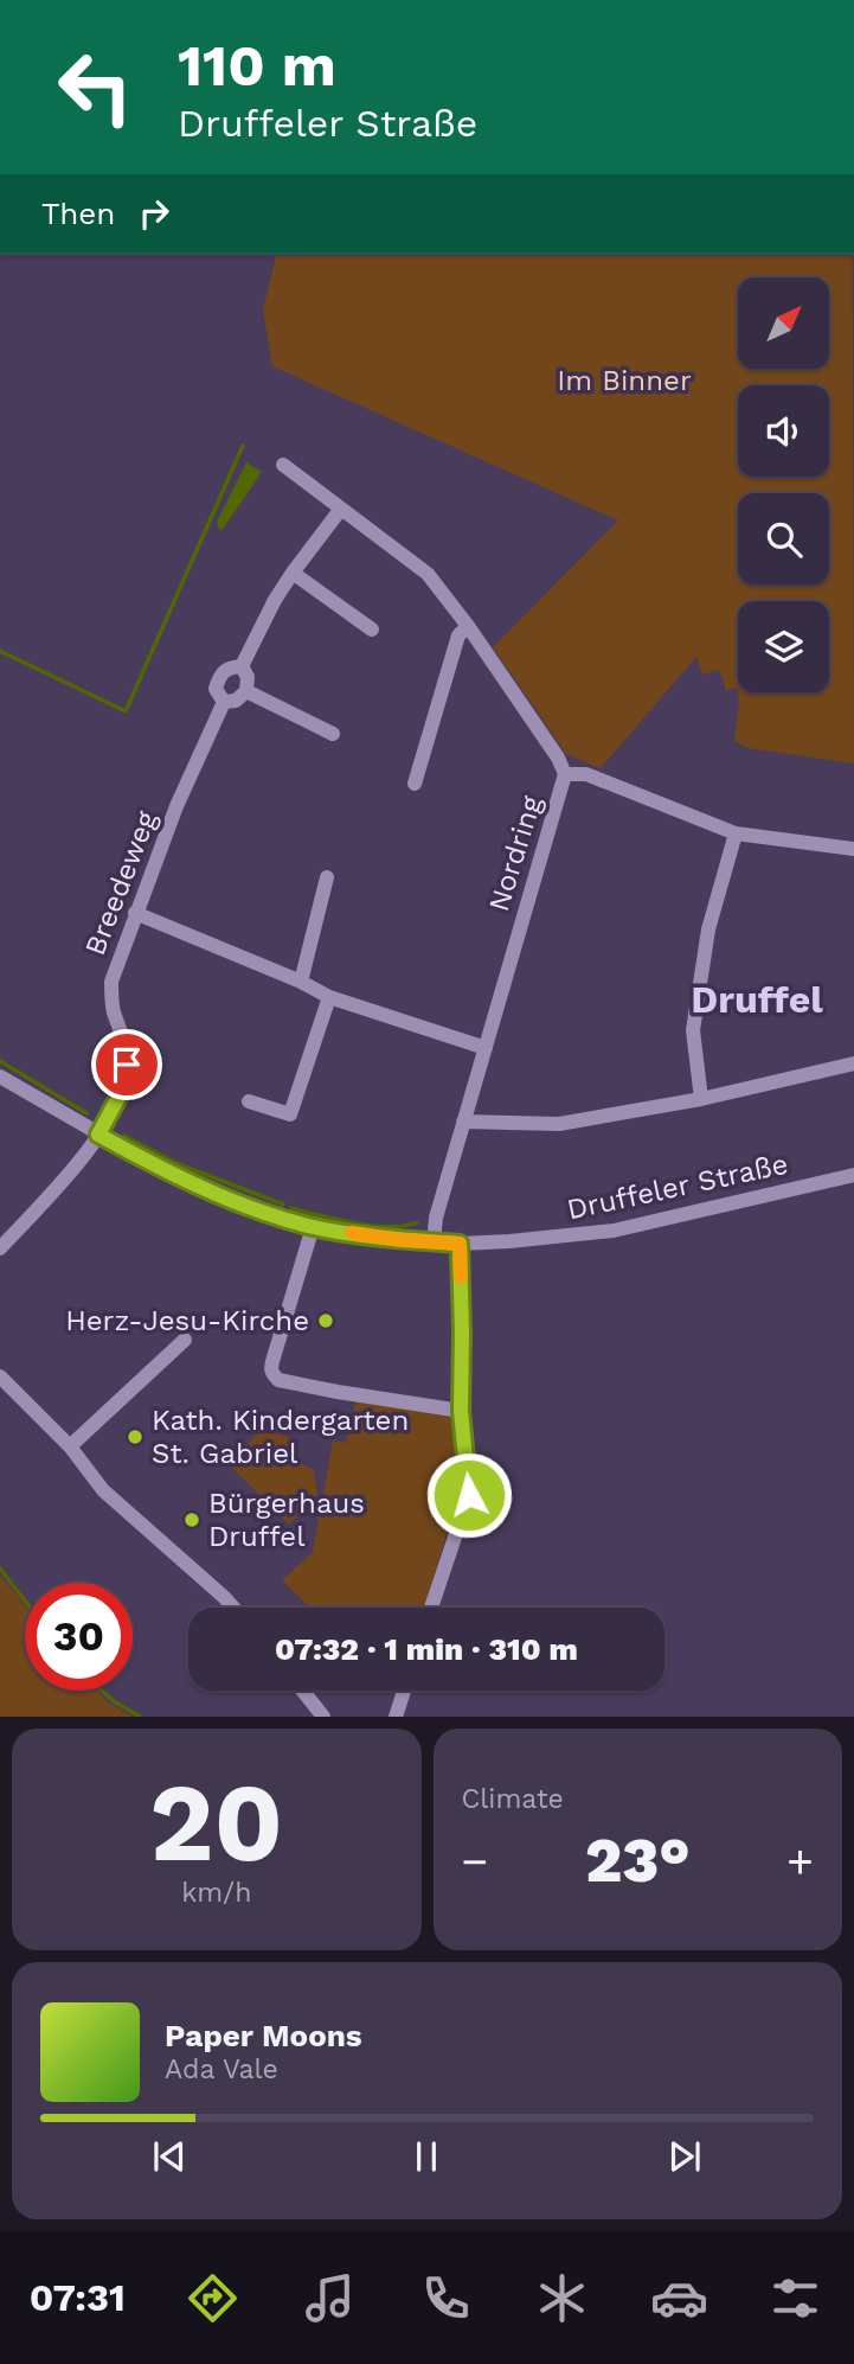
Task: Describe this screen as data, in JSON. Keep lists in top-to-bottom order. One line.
{"streets":{"street":["Nordring","Breedeweg","Druffeler Straße"]},"crossings":[["Nordring","Druffeler Straße"],["Breedeweg","Druffeler Straße"]],"districts":["Druffel"],"parks":["Im Binner"],"places":["Herz-Jesu-Kirche","Kath. Kindergarten St. Gabriel","Bürgerhaus Druffel"],"north":"top right","page":{"turn":["110 m","Druffeler Straße"],"then":"Then","limit":"30","trip":"07:32 · 1 min · 310 m","tile":[["20","km/h"],"Climate"],"heat":["−","23°","+"],"song":["Paper Moons","Ada Vale"],"tabs":"07:31"}}
